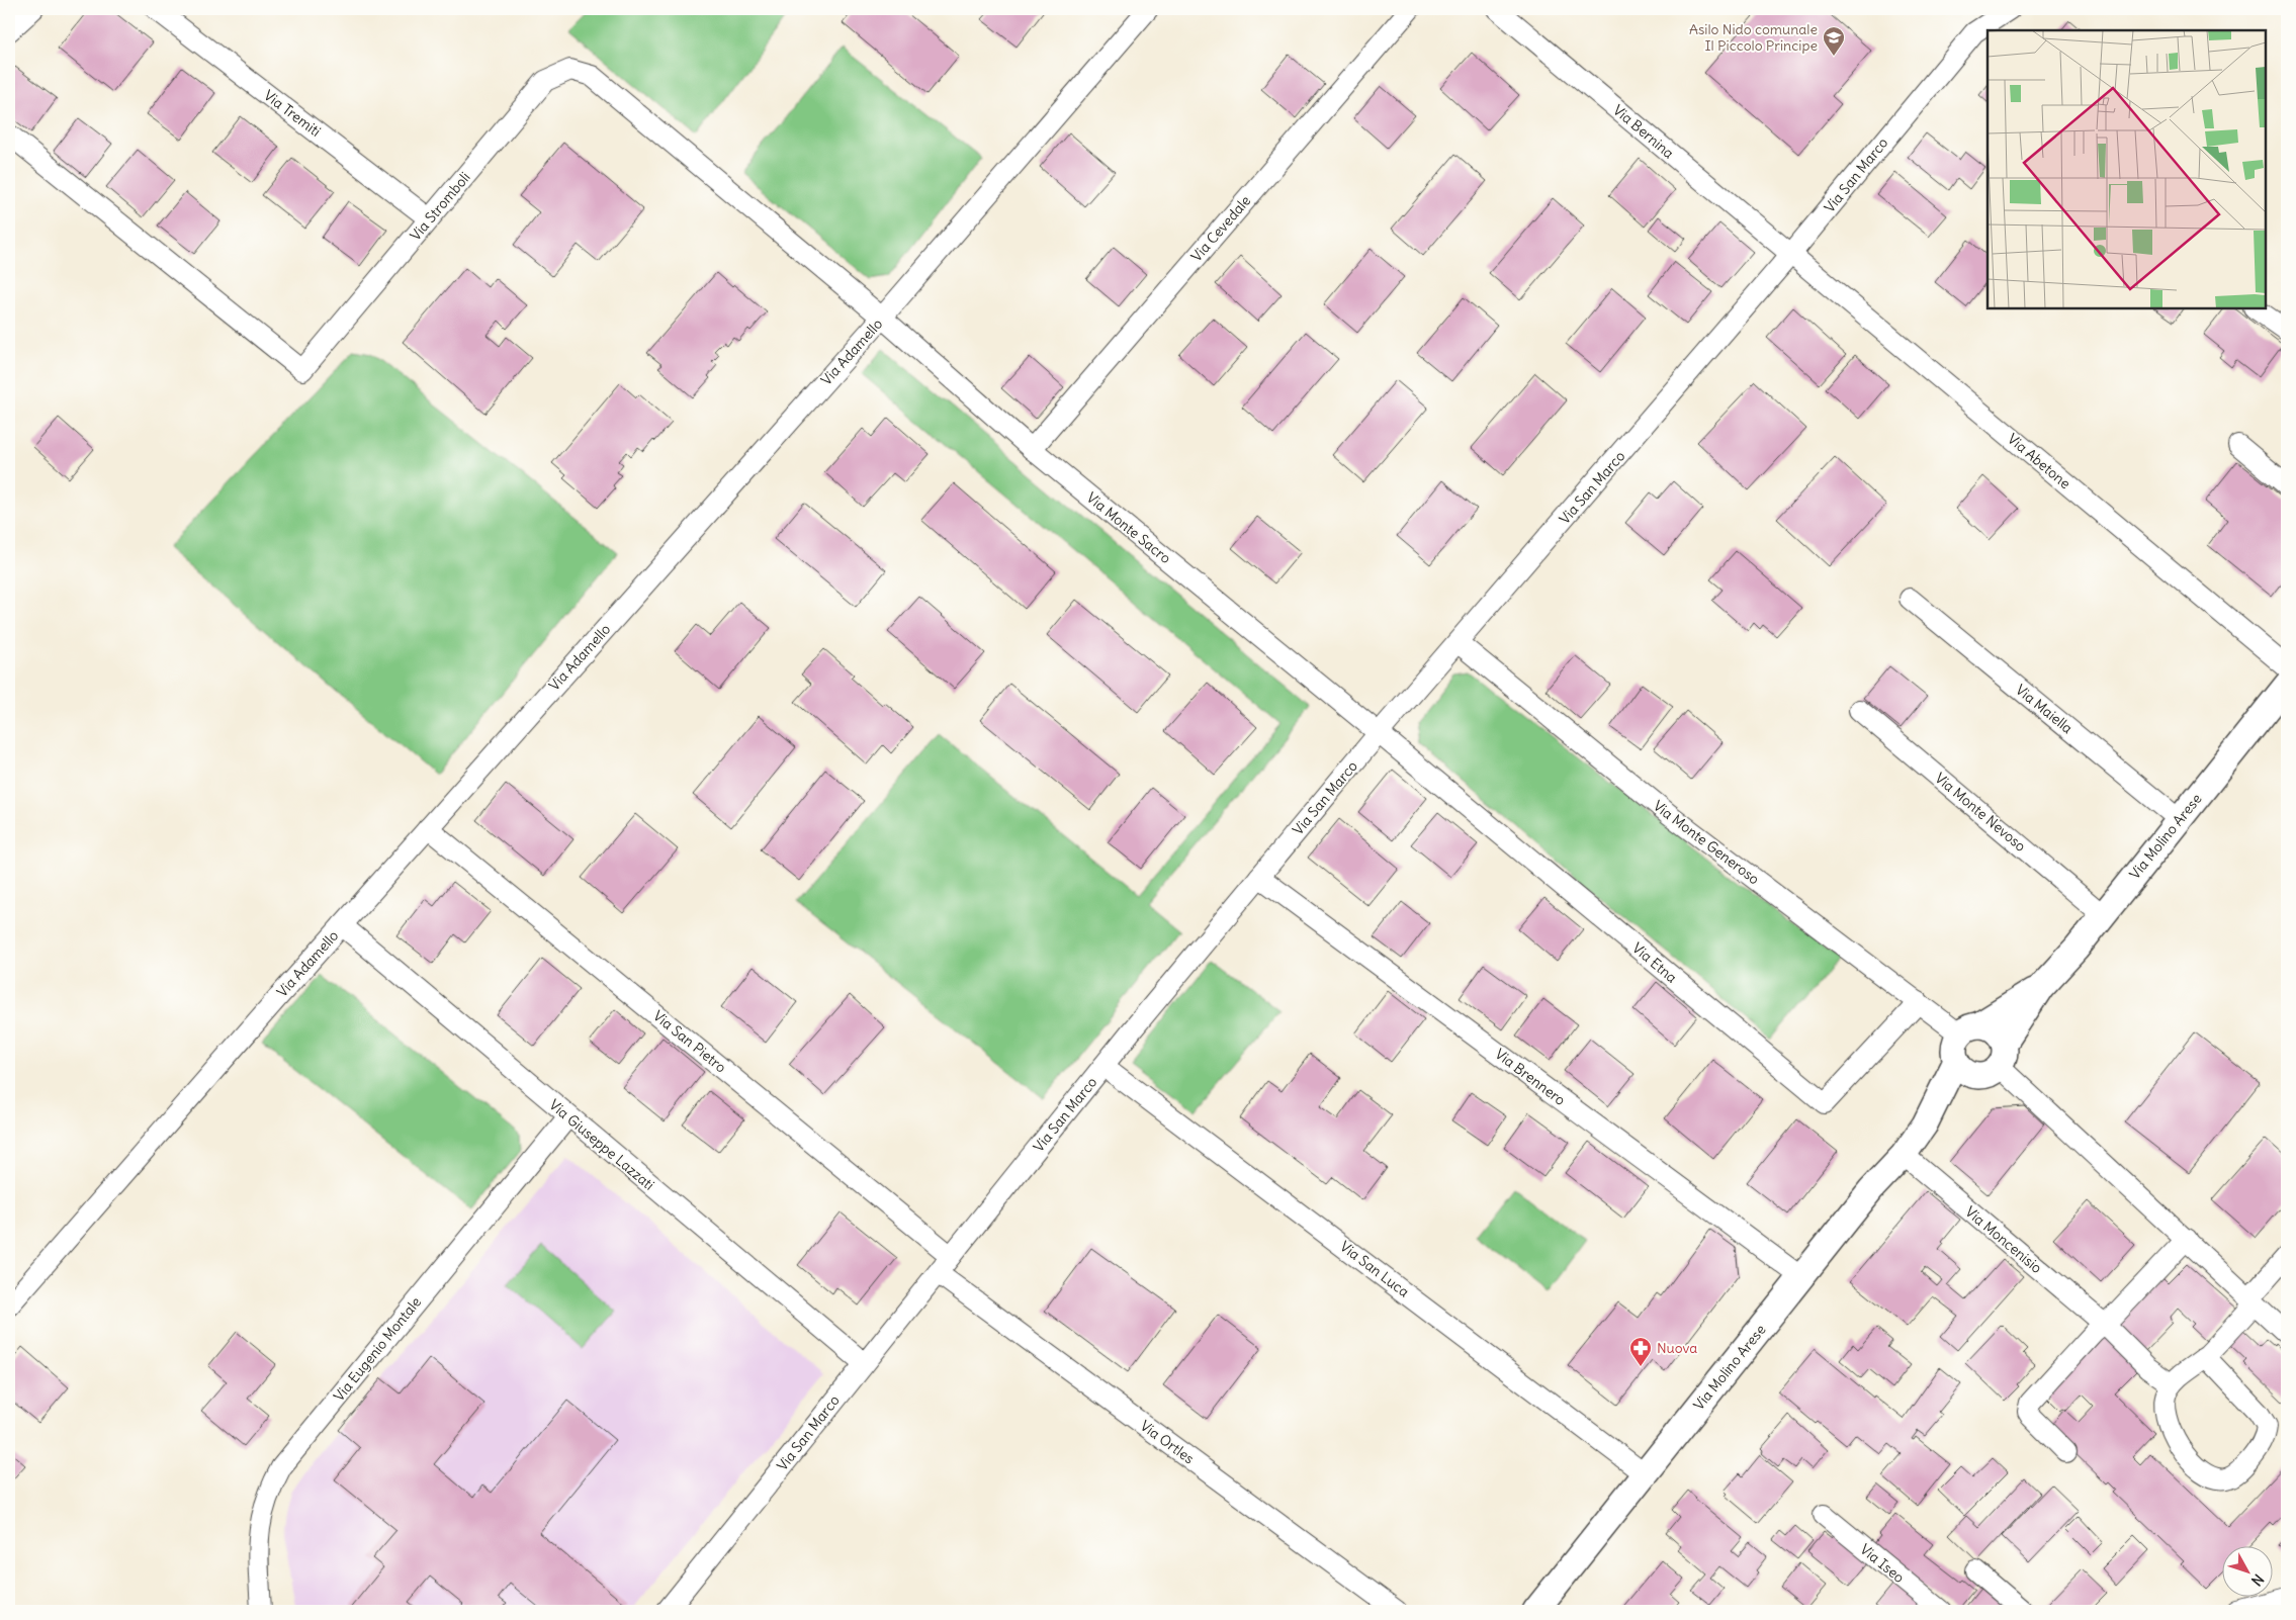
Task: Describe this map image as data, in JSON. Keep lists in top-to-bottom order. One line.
{"streets":{"street":["Via Tremiti","Via Bernina","Via San Marco","Via Stromboli","Via Cevedale","Via Adamello","Via Abetone","Via Monte Sacro","Via Maiella","Via Monte Nevoso","Via Molino Arese","Via Monte Generoso","Via Etna","Via San Pietro","Via Brennero","Via Giuseppe Lazzati","Via Moncenisio","Via San Luca","Via Eugenio Montale","Via Ortles","Via Iseo"]},"crossings":[["Via Tremiti","Via Stromboli"],["Via Bernina","Via San Marco"],["Via Bernina","Via Abetone"],["Via San Marco","Via Abetone"],["Via San Marco","Via Monte Sacro"],["Via San Marco","Via Monte Generoso"],["Via San Marco","Via Etna"],["Via San Marco","Via San Pietro"],["Via San Marco","Via Brennero"],["Via San Marco","Via Giuseppe Lazzati"],["Via San Marco","Via San Luca"],["Via San Marco","Via Ortles"],["Via Stromboli","Via Adamello"],["Via Stromboli","Via Monte Sacro"],["Via Cevedale","Via Monte Sacro"],["Via Adamello","Via Monte Sacro"],["Via Adamello","Via San Pietro"],["Via Adamello","Via Giuseppe Lazzati"],["Via Monte Sacro","Via Etna"],["Via Maiella","Via Molino Arese"],["Via Monte Nevoso","Via Molino Arese"],["Via Molino Arese","Via Monte Generoso"],["Via Molino Arese","Via Brennero"],["Via Molino Arese","Via Moncenisio"],["Via Molino Arese","Via San Luca"],["Via Monte Generoso","Via Etna"],["Via Giuseppe Lazzati","Via Eugenio Montale"]],"places":{"school or university":["Asilo Nido comunale Il Piccolo Principe"],"pharmacy":["Nuova"]},"north":"bottom right"}
